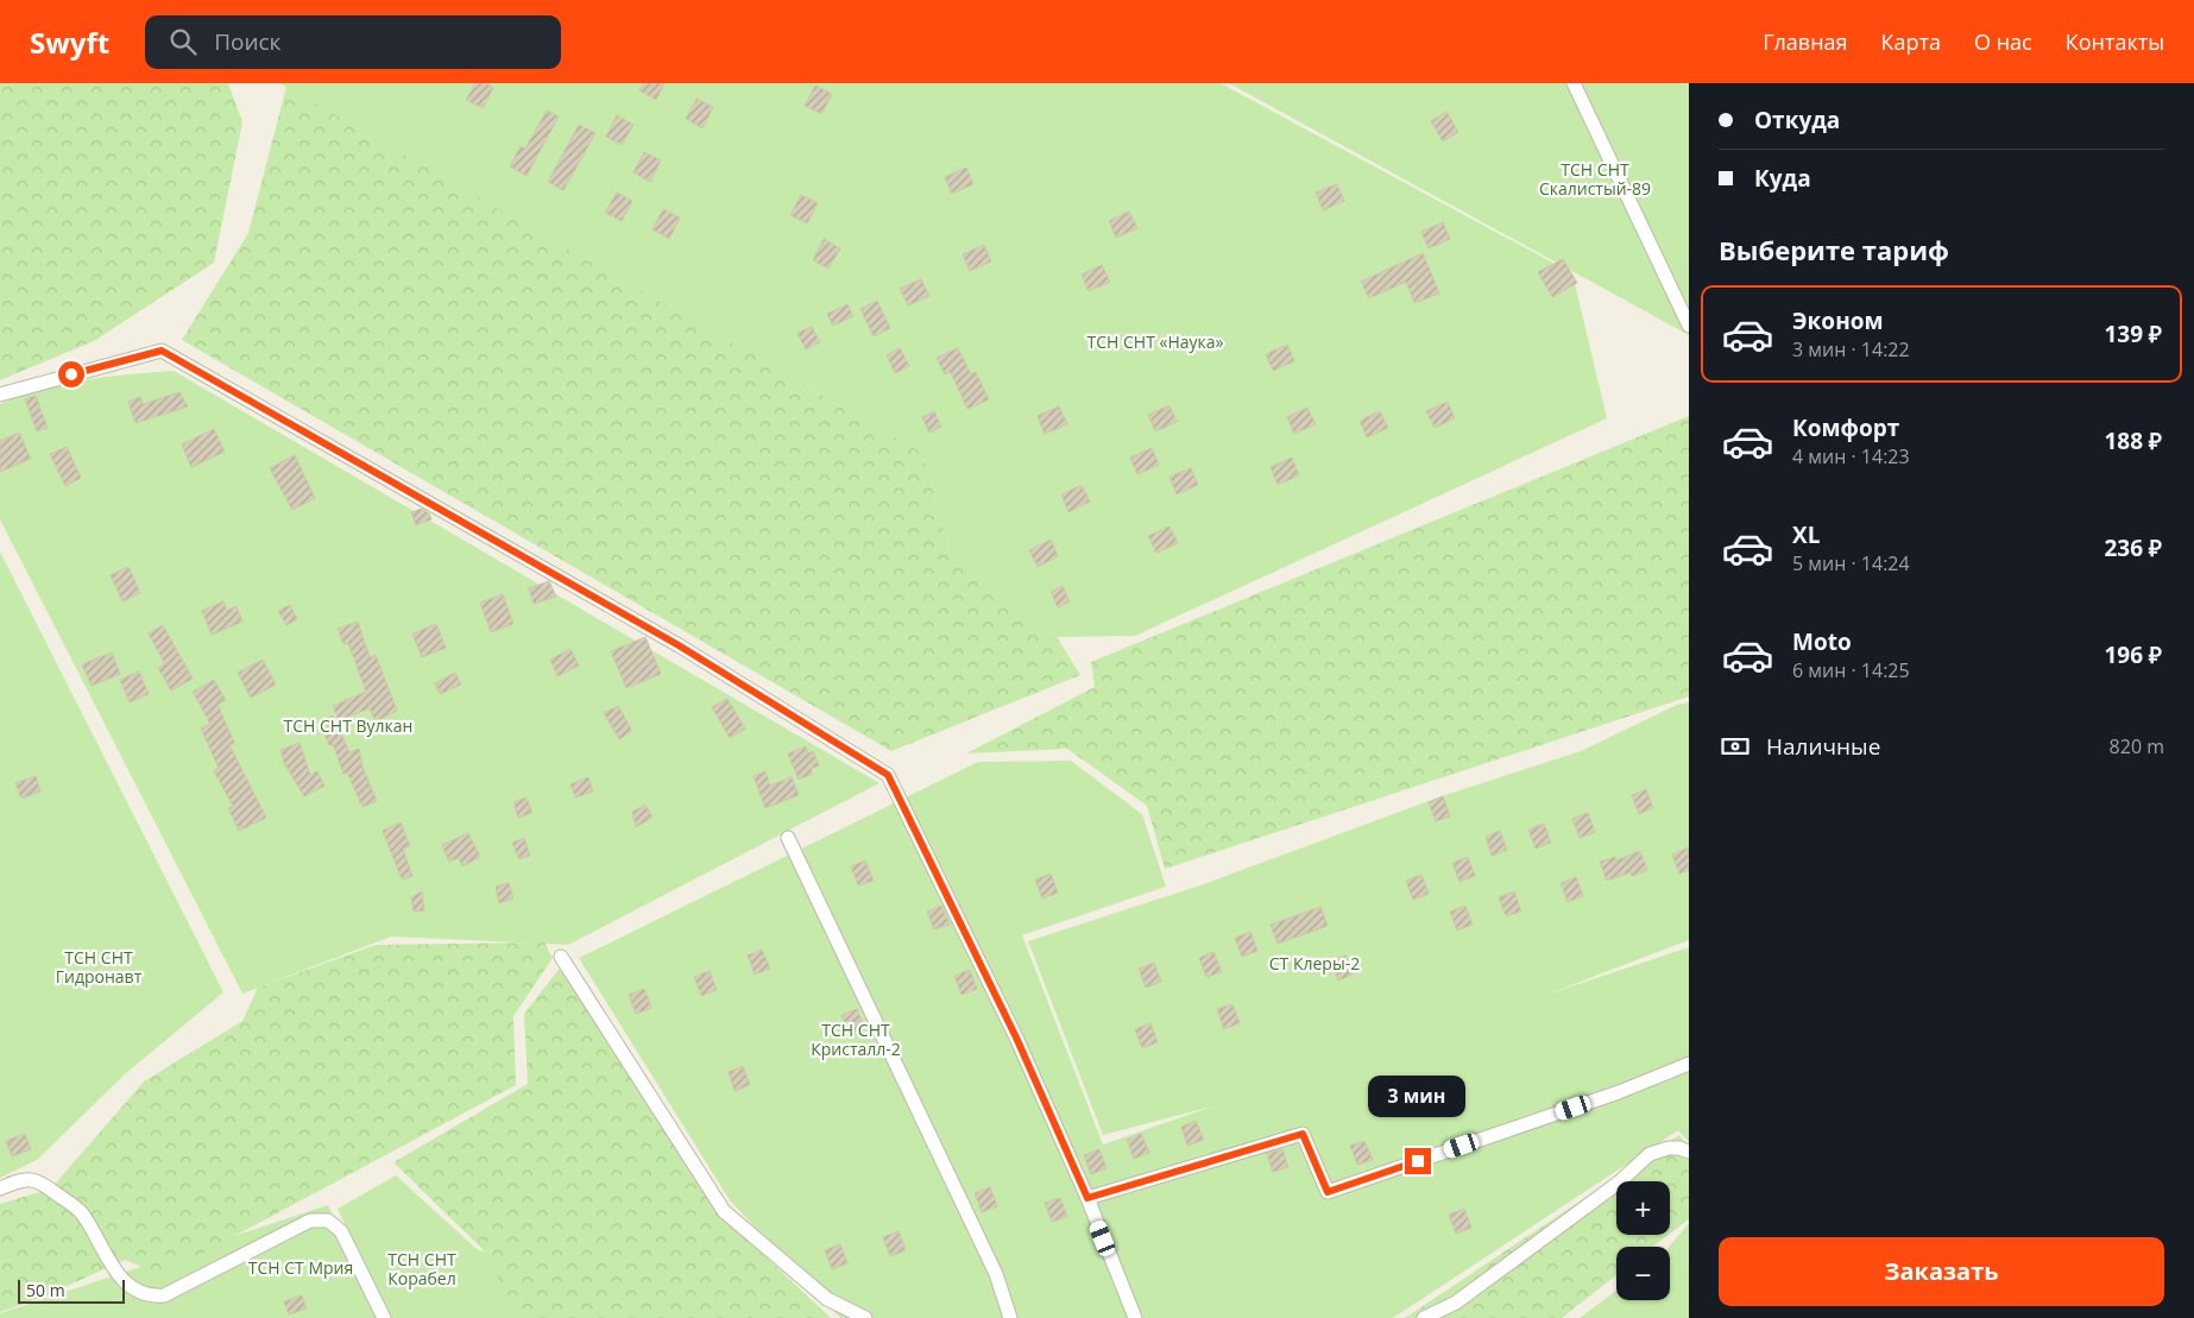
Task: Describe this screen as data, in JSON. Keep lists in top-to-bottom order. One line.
{"parks":["ТСН СНТ Скалистый-89","ТСН СНТ «Наука»","ТСН СНТ Вулкан","ТСН СНТ Гидронавт","СТ Клеры-2","ТСН СНТ Кристалл-2","ТСН СНТ Корабел","ТСН СТ Мрия"],"scale_bar":"50 m","page":{"header":"Swyft","search":"Поиск","nav":["Главная","Карта","О нас","Контакты"],"banner":["Откуда","Куда"],"heading":"Выберите тариф","list":[{"name":"Эконом","note":"3 мин · 14:22","value":"139 ₽"},{"name":"Комфорт","note":"4 мин · 14:23","value":"188 ₽"},{"name":"XL","note":"5 мин · 14:24","value":"236 ₽"},{"name":"Moto","note":"6 мин · 14:25","value":"196 ₽"}],"pay":["Наличные","820 m"],"bubble":"3 мин","map_buttons":["+","−"],"buttons":"Заказать","scale":"50 m"}}
